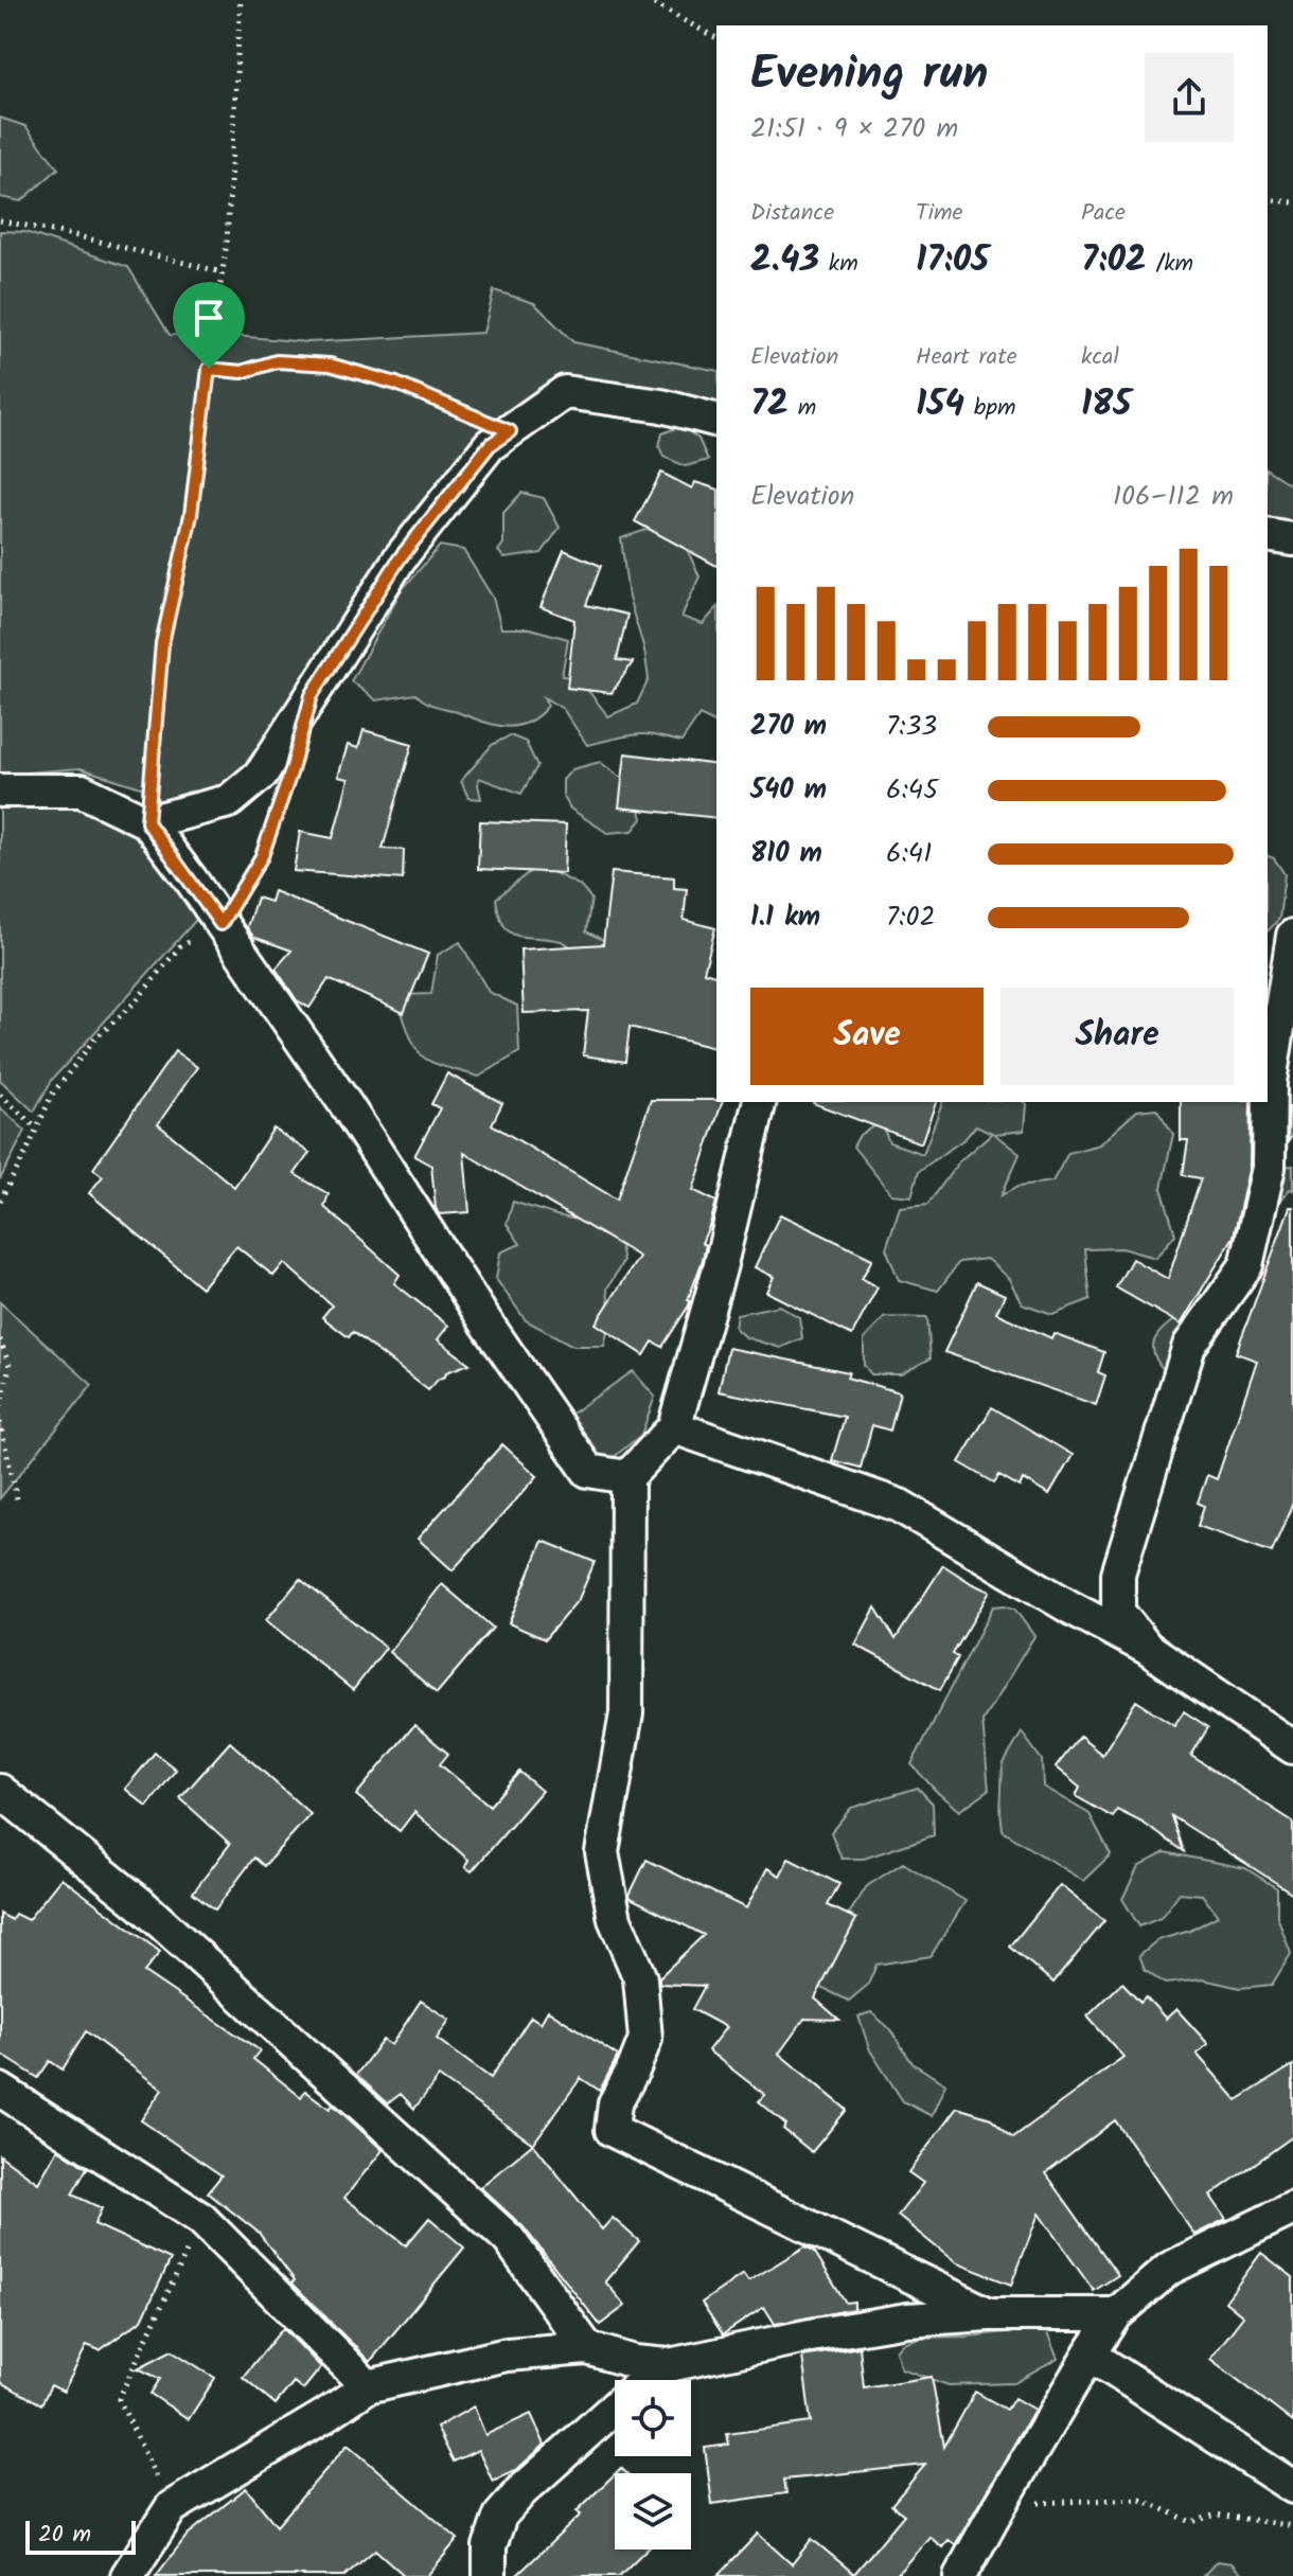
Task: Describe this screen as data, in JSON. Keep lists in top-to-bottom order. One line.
{"scale_bar":"20 m","page":{"heading":["Evening run","21:51 · 9 × 270 m"],"stats":[["Distance","2.43 km"],["Time","17:05"],["Pace","7:02 /km"],["Elevation","72 m"],["Heart rate","154 bpm"],["kcal","185"]],"chart":["Elevation","106–112 m"],"list":[{"name":"270 m","note":"7:33"},{"name":"540 m","note":"6:45"},{"name":"810 m","note":"6:41"},{"name":"1.1 km","note":"7:02"}],"buttons":["Save","Share"],"scale":"20 m"}}
